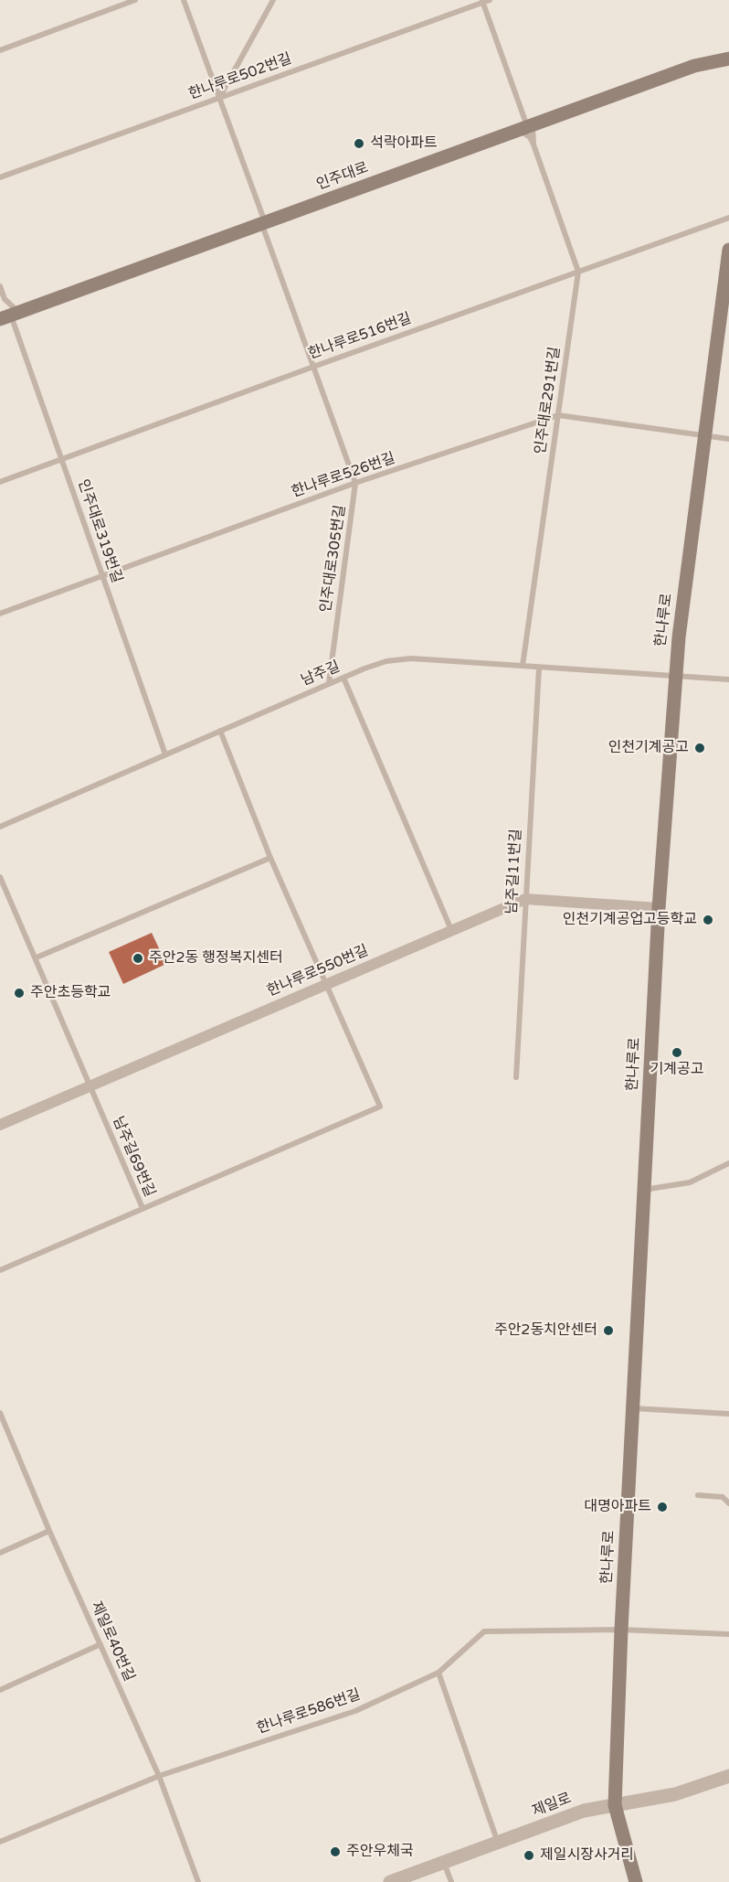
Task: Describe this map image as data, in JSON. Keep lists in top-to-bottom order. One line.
{"streets":{"main road":["인주대로","한나루로"],"street":["한나루로550번길","제일로"],"lane":["한나루로502번길","한나루로516번길","인주대로291번길","한나루로526번길","인주대로319번길","인주대로305번길","남주길","남주길11번길","남주길69번길","제일로40번길","한나루로586번길"]},"crossings":[["한나루로502번길","인주대로305번길"],["인주대로","인주대로319번길"],["인주대로","인주대로305번길"],["한나루로516번길","인주대로291번길"],["한나루로516번길","인주대로319번길"],["한나루로516번길","인주대로305번길"],["인주대로291번길","한나루로526번길"],["인주대로291번길","남주길"],["한나루로526번길","인주대로319번길"],["한나루로526번길","인주대로305번길"],["한나루로526번길","한나루로"],["인주대로319번길","남주길"],["인주대로305번길","남주길"],["한나루로","남주길"],["한나루로","한나루로550번길"],["한나루로","한나루로586번길"],["한나루로","제일로"],["남주길","남주길11번길"],["남주길11번길","한나루로550번길"],["한나루로550번길","남주길69번길"],["제일로40번길","한나루로586번길"]],"places":["석락아파트","인천기계공고","인천기계공업고등학교","주안2동 행정복지센터","주안초등학교","기계공고","주안2동치안센터","대명아파트","주안우체국","제일시장사거리"]}
